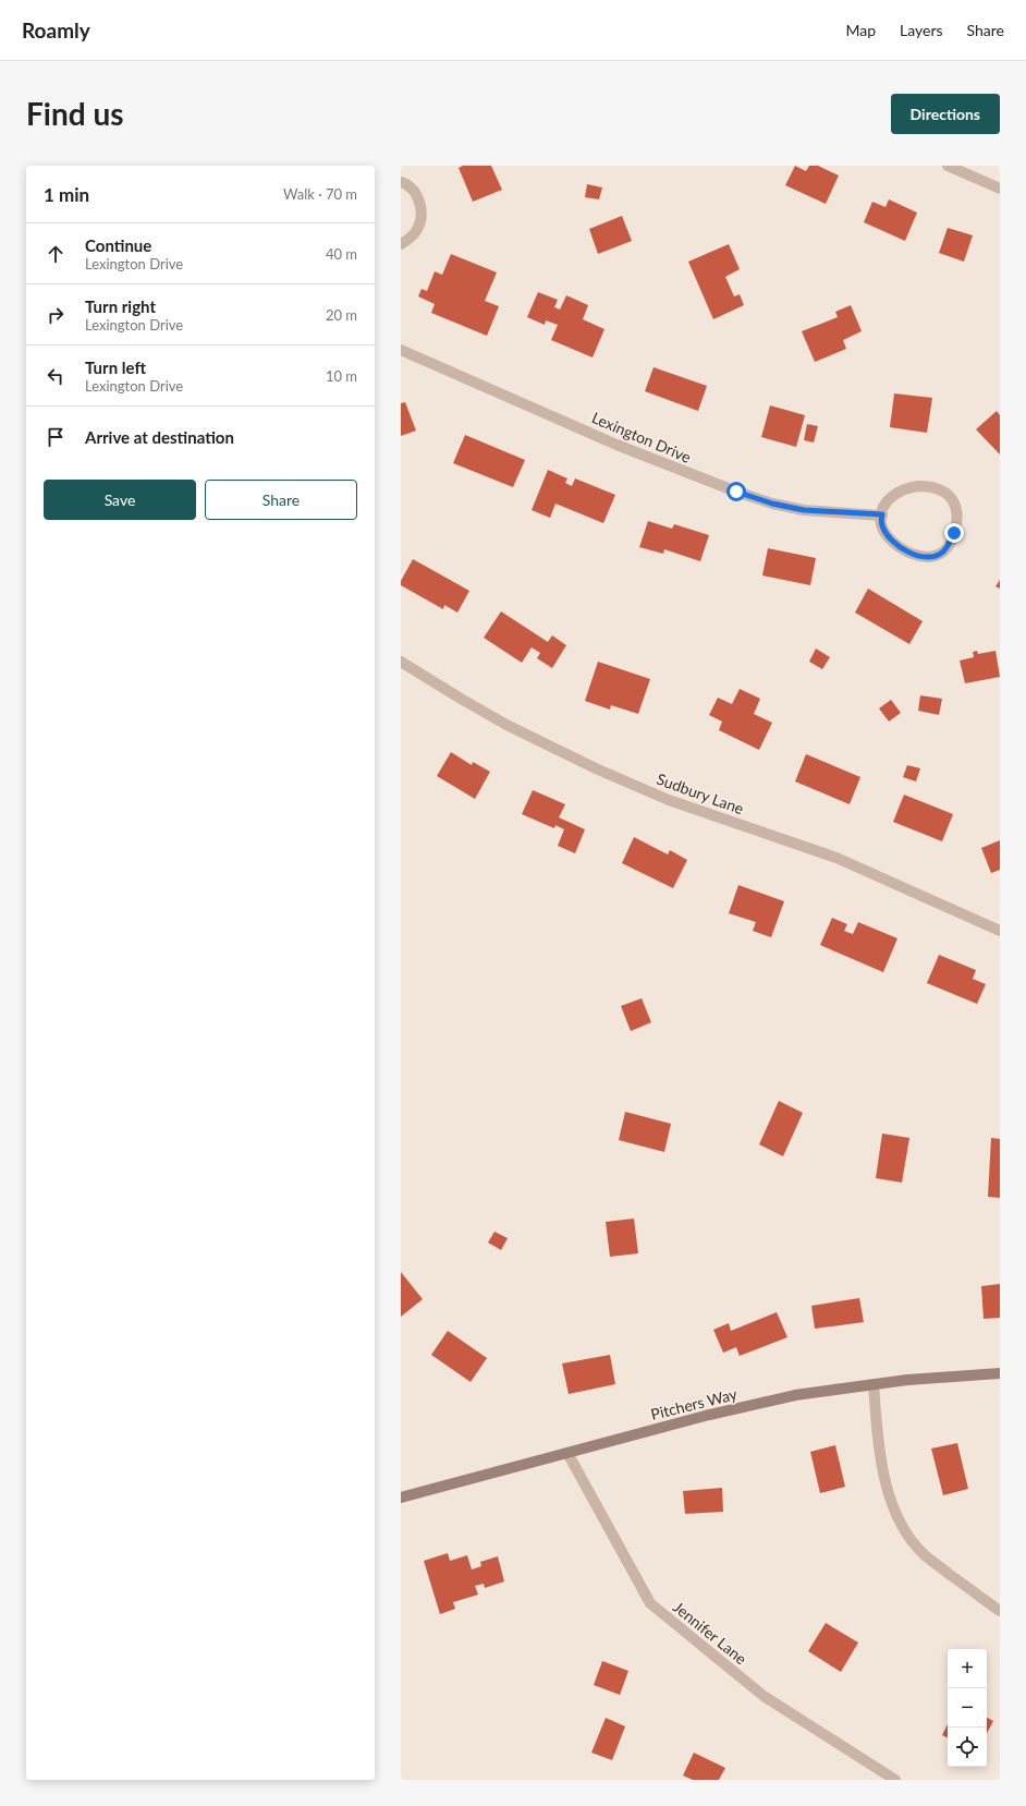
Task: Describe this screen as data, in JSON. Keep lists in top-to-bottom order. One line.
{"streets":{"main road":["Pitchers Way"],"street":["Lexington Drive","Sudbury Lane","Jennifer Lane"]},"crossings":[["Pitchers Way","Jennifer Lane"]],"page":{"header":"Roamly","nav":["Map","Layers","Share"],"buttons":["Directions",["Save","Share"]],"title":"Find us","heading":["1 min","Walk · 70 m"],"list":[["Continue","Lexington Drive","40 m"],["Turn right","Lexington Drive","20 m"],["Turn left","Lexington Drive","10 m"],"Arrive at destination"],"map_buttons":["+","−"]}}
